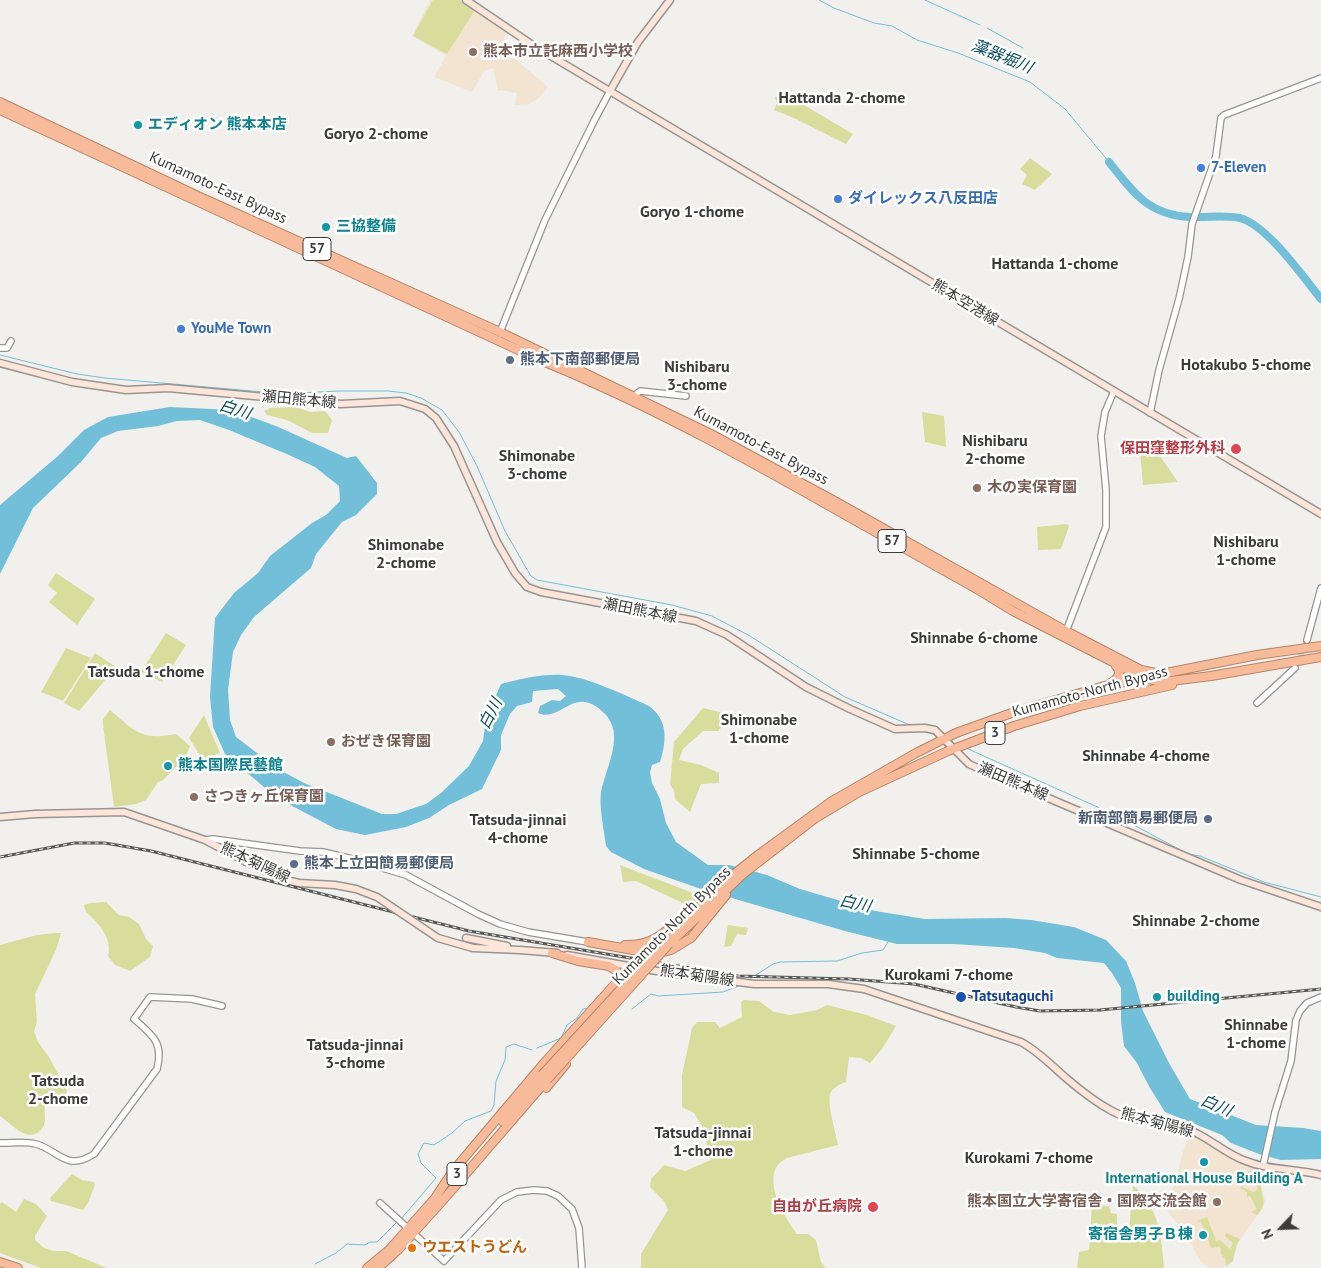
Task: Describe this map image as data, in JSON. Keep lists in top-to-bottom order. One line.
{"streets":{"highway":["Kumamoto-East Bypass","57","Kumamoto-North Bypass","3"],"main road":["熊本空港線","瀬田熊本線","熊本菊陽線"]},"crossings":[["Kumamoto-East Bypass","Kumamoto-North Bypass"],["瀬田熊本線","Kumamoto-North Bypass"],["Kumamoto-North Bypass","3"]],"districts":["Hattanda 2-chome","Goryo 2-chome","Goryo 1-chome","Hattanda 1-chome","Hotakubo 5-chome","Nishibaru 3-chome","Nishibaru 2-chome","Shimonabe 3-chome","Nishibaru 1-chome","Shimonabe 2-chome","Shinnabe 6-chome","Tatsuda 1-chome","Shimonabe 1-chome","Shinnabe 4-chome","Tatsuda-jinnai 4-chome","Shinnabe 5-chome","Shinnabe 2-chome","Kurokami 7-chome","Shinnabe 1-chome","Tatsuda-jinnai 3-chome","Tatsuda 2-chome","Tatsuda-jinnai 1-chome","Kurokami 7-chome"],"water":["藻器堀川","白川"],"places":["熊本市立託麻西小学校","エディオン 熊本本店","7-Eleven","ダイレックス八反田店","三協整備","YouMe Town","熊本下南部郵便局","保田窪整形外科","木の実保育園","おぜき保育園","熊本国際民藝館","さつきヶ丘保育園","新南部簡易郵便局","熊本上立田簡易郵便局","Tatsutaguchi","building","International House Building A","熊本国立大学寄宿舎・国際交流会館","自由が丘病院","寄宿舎男子Ｂ棟","ウエストうどん"],"north":"bottom left"}
